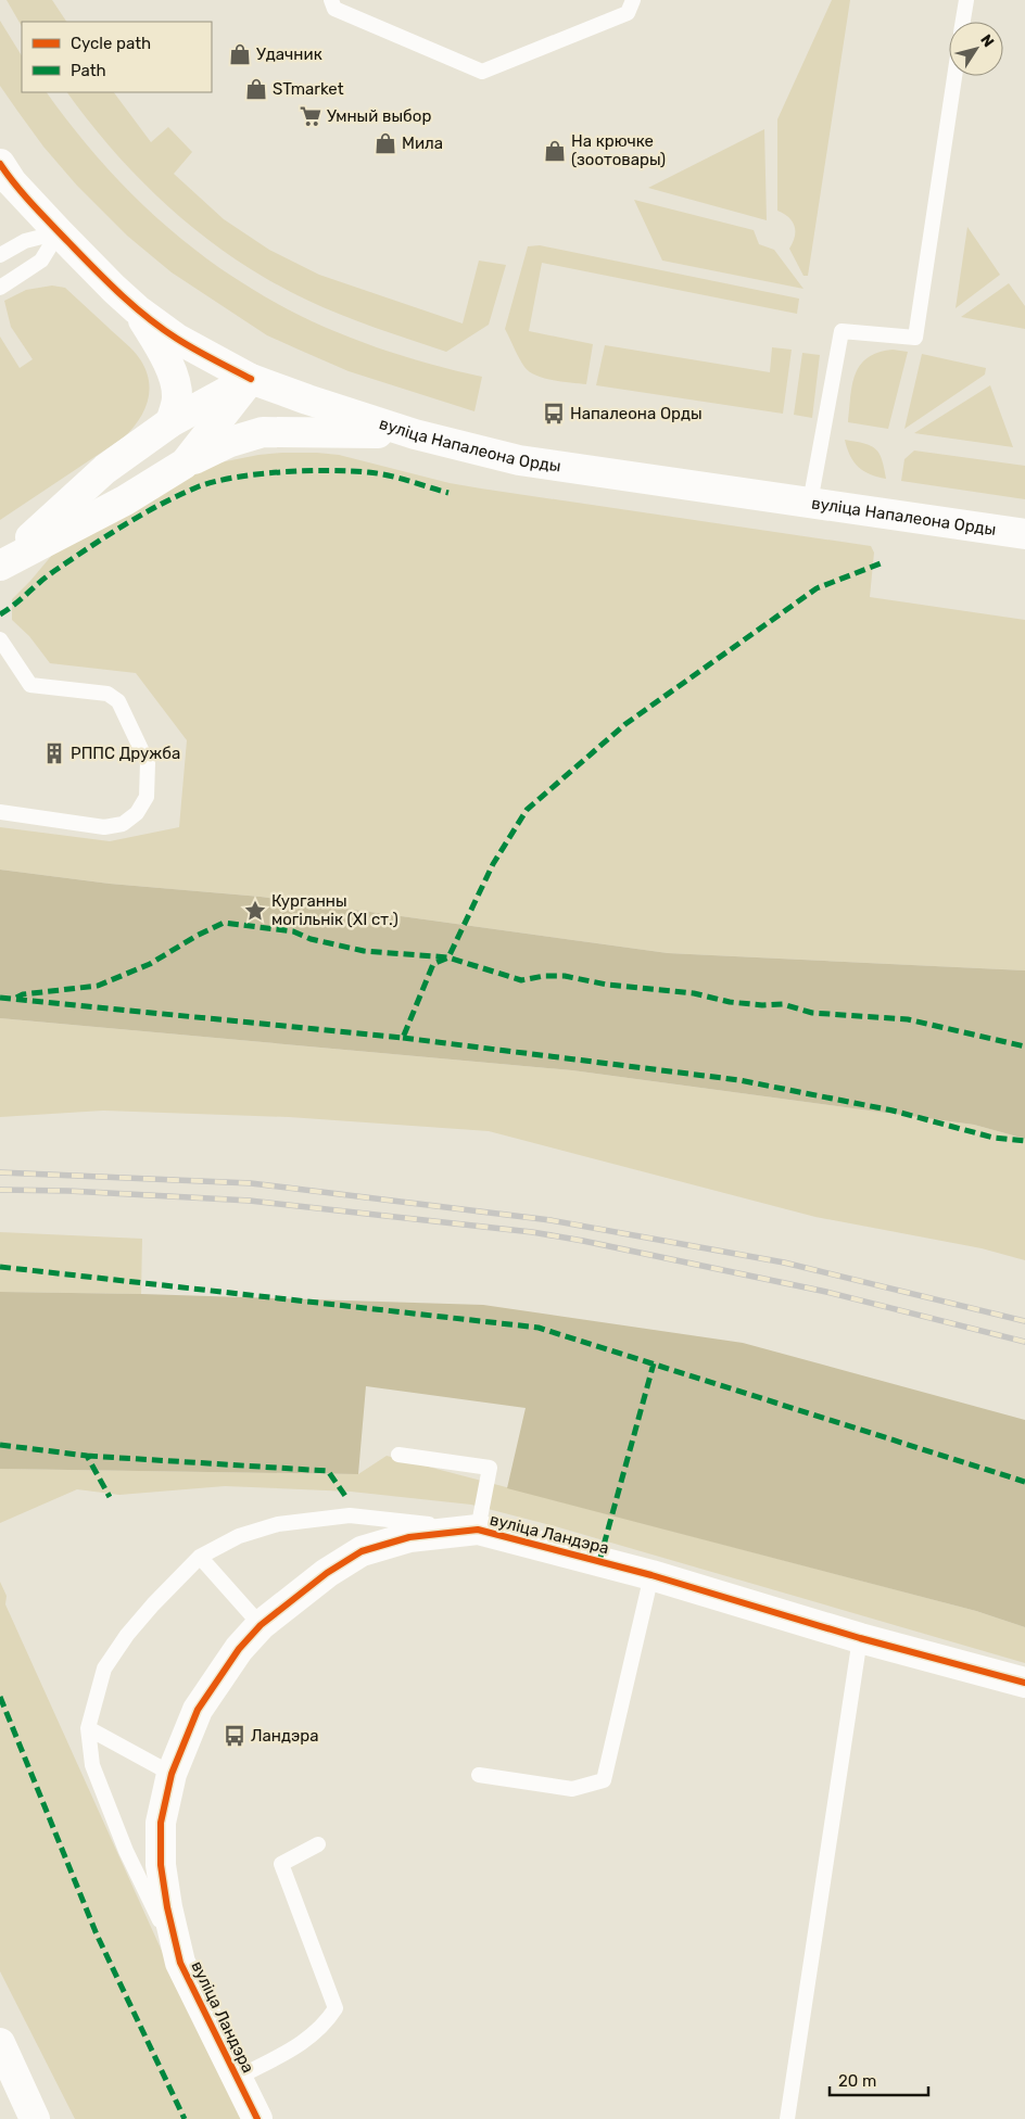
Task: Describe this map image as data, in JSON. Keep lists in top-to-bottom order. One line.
{"streets":{"main road":["вуліца Напалеона Орды","вуліца Ландэра"]},"places":{"shop":["Удачник","STmarket","Мила","На крючке (зоотовары)"],"supermarket":["Умный выбор"],"bus stop":["Напалеона Орды","Ландэра"],"building":["РППС Дружба"],"place":["Курганны могільнік (XI ст.)"]},"legend":["Cycle path","Path"],"scale_bar":"20 m","north":"top right"}
